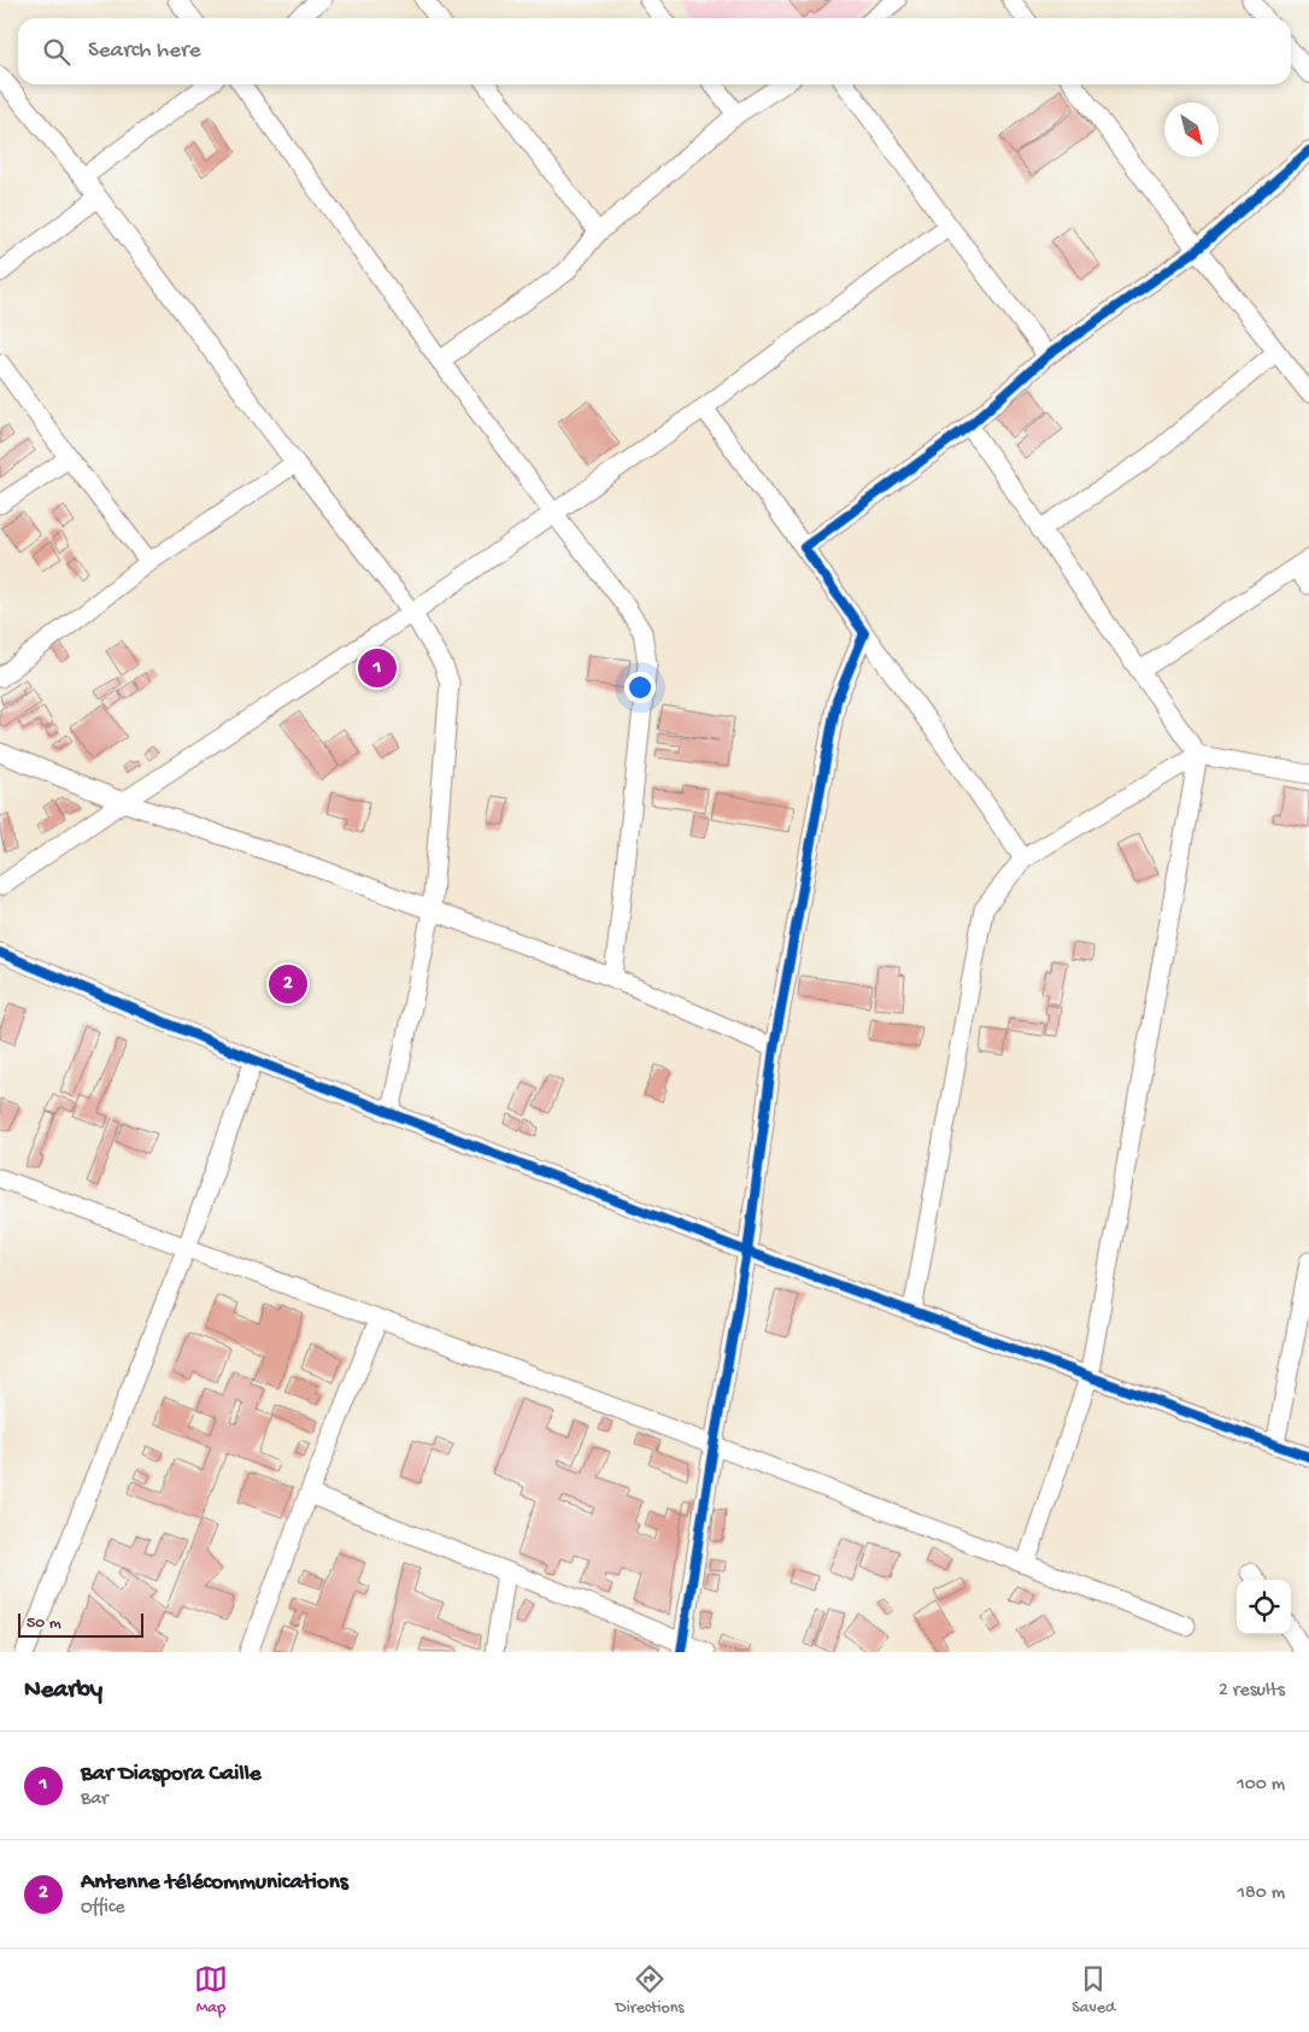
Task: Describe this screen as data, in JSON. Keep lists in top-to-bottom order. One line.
{"scale_bar":"50 m","north":"bottom right","page":{"search":"Search here","pins":["1","2"],"scale":"50 m","heading":["Nearby","2 results"],"list":[{"mark":"1","name":"Bar Diaspora Caille","note":"Bar","value":"100 m"},{"mark":"2","name":"Antenne télécommunications","note":"Office","value":"180 m"}],"nav":["Map","Directions","Saved"]}}
